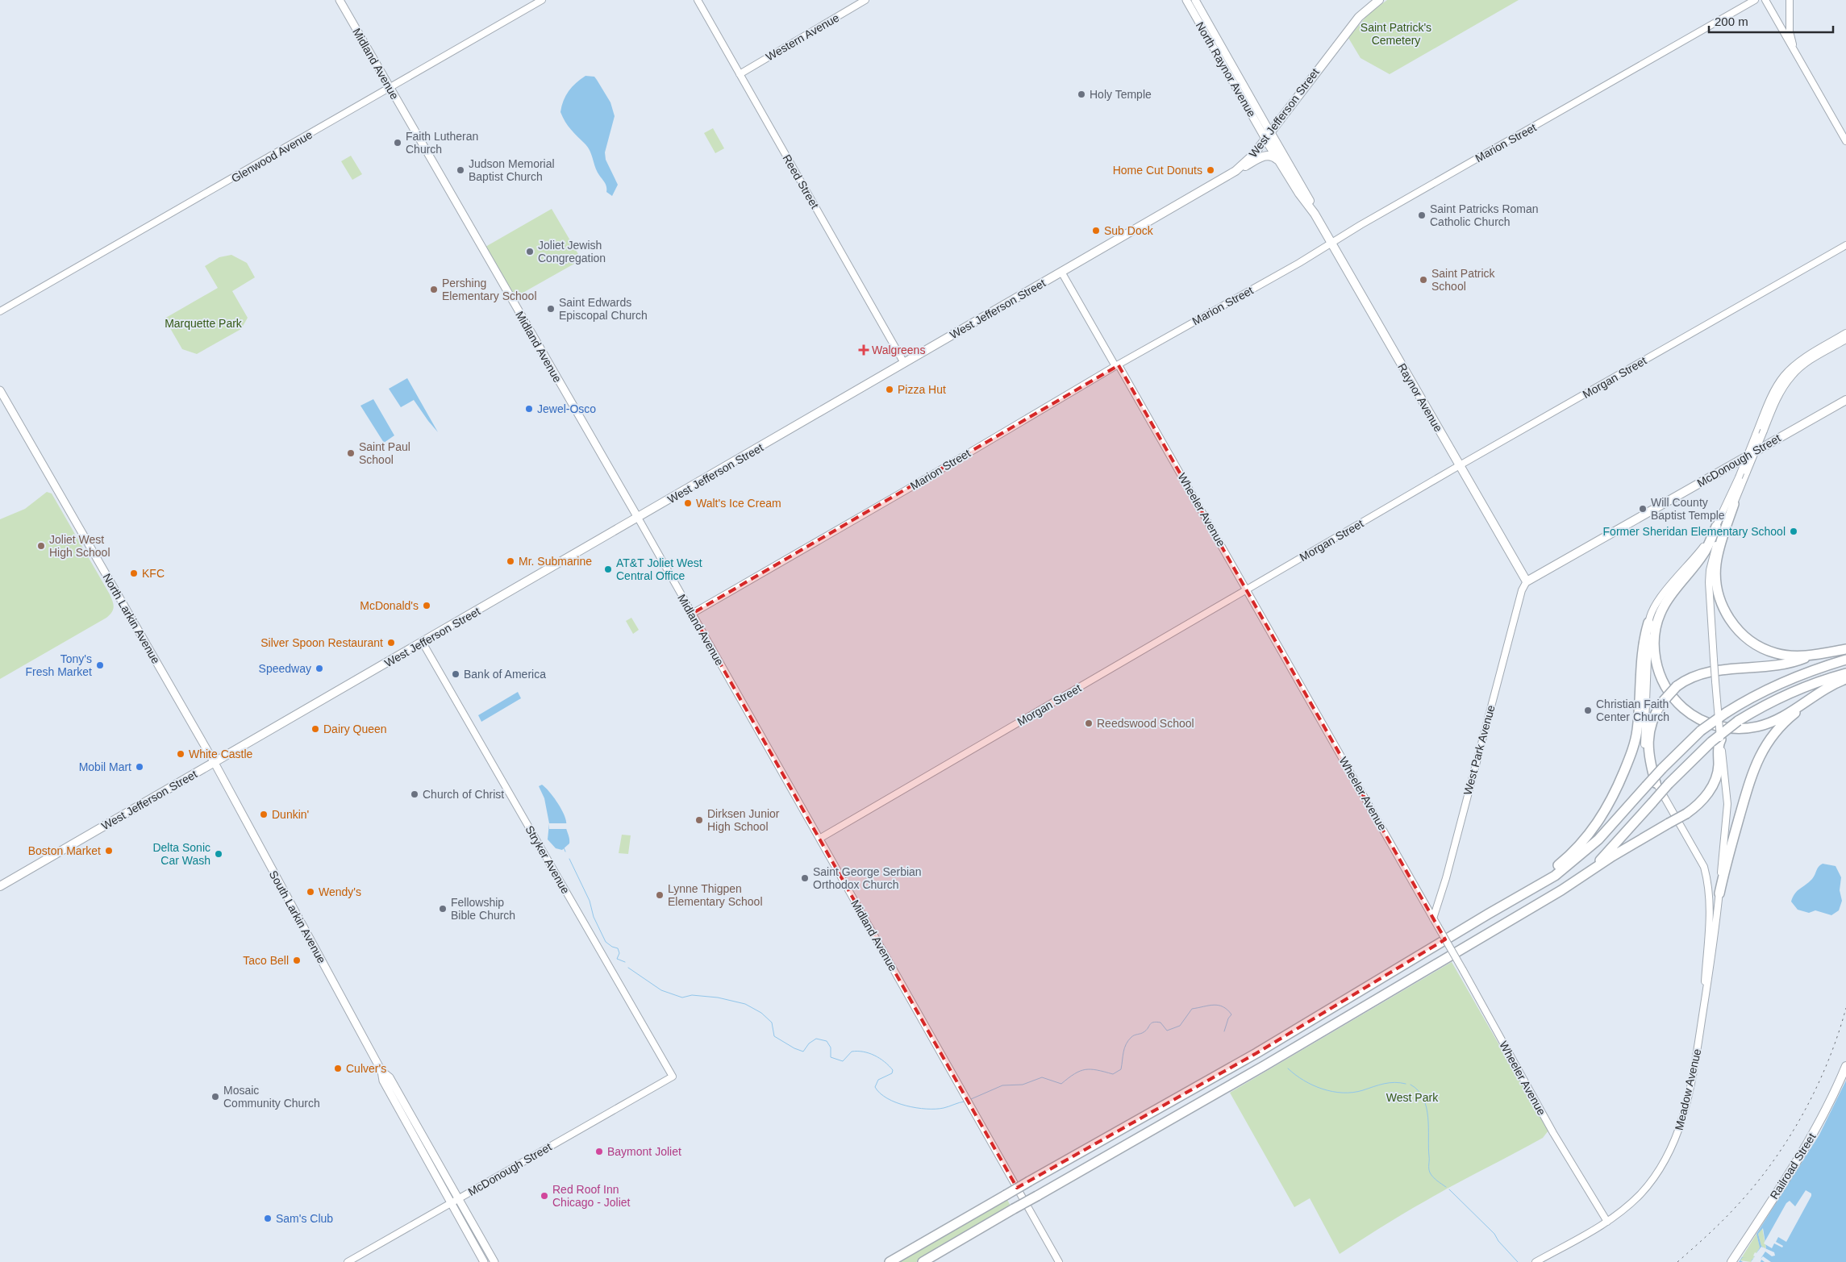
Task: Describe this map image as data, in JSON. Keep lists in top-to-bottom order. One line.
{"streets":{"main road":["Midland Avenue","North Raynor Avenue","West Jefferson Street","Raynor Avenue","McDonough Street","North Larkin Avenue","South Larkin Avenue","Railroad Street"],"street":["Western Avenue","Marion Street","Glenwood Avenue","Reed Street","Morgan Street","Wheeler Avenue","West Park Avenue","Stryker Avenue","Meadow Avenue"]},"crossings":[["Western Avenue","Reed Street"],["Midland Avenue","West Jefferson Street"],["Midland Avenue","Marion Street"],["Midland Avenue","Glenwood Avenue"],["Midland Avenue","Morgan Street"],["North Raynor Avenue","West Jefferson Street"],["North Raynor Avenue","Raynor Avenue"],["West Jefferson Street","Reed Street"],["West Jefferson Street","Raynor Avenue"],["West Jefferson Street","Wheeler Avenue"],["West Jefferson Street","North Larkin Avenue"],["West Jefferson Street","Stryker Avenue"],["West Jefferson Street","South Larkin Avenue"],["Marion Street","Raynor Avenue"],["Marion Street","Wheeler Avenue"],["Morgan Street","Raynor Avenue"],["Morgan Street","Wheeler Avenue"],["Raynor Avenue","McDonough Street"],["Raynor Avenue","West Park Avenue"],["McDonough Street","West Park Avenue"],["McDonough Street","Stryker Avenue"],["McDonough Street","South Larkin Avenue"],["Wheeler Avenue","West Park Avenue"],["Wheeler Avenue","Meadow Avenue"],["North Larkin Avenue","South Larkin Avenue"]],"parks":["Saint Patrick's Cemetery","Marquette Park","West Park"],"places":{"other":["Holy Temple","Faith Lutheran Church","Judson Memorial Baptist Church","Home Cut Donuts","Saint Patricks Roman Catholic Church","Sub Dock","Joliet Jewish Congregation","Saint Patrick School","Pershing Elementary School","Saint Edwards Episcopal Church","Pizza Hut","Jewel-Osco","Saint Paul School","Walt's Ice Cream","Will County Baptist Temple","Former Sheridan Elementary School","Joliet West High School","Mr. Submarine","AT&T Joliet West Central Office","KFC","McDonald's","Silver Spoon Restaurant","Tony's Fresh Market","Speedway","Bank of America","Christian Faith Center Church","Reedswood School","Dairy Queen","White Castle","Mobil Mart","Church of Christ","Dunkin'","Dirksen Junior High School","Boston Market","Delta Sonic Car Wash","Saint George Serbian Orthodox Church","Wendy's","Lynne Thigpen Elementary School","Fellowship Bible Church","Taco Bell","Culver's","Mosaic Community Church","Baymont Joliet","Red Roof Inn Chicago - Joliet","Sam's Club"],"health":["Walgreens"]},"scale_bar":"200 m"}
